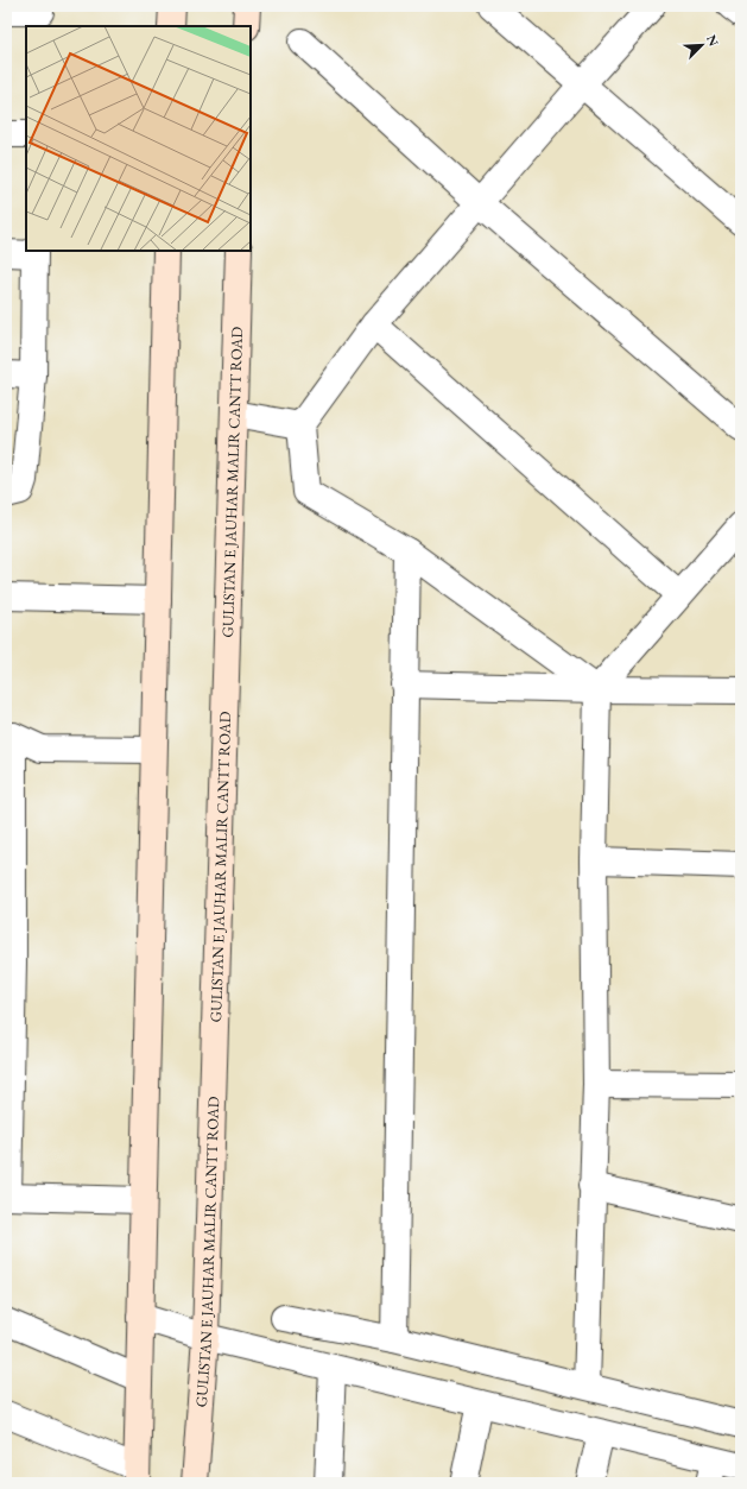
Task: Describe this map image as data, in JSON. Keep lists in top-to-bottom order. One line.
{"streets":{"main road":["GULISTAN E JAUHAR MALIR CANTT ROAD"]},"north":"top right"}
